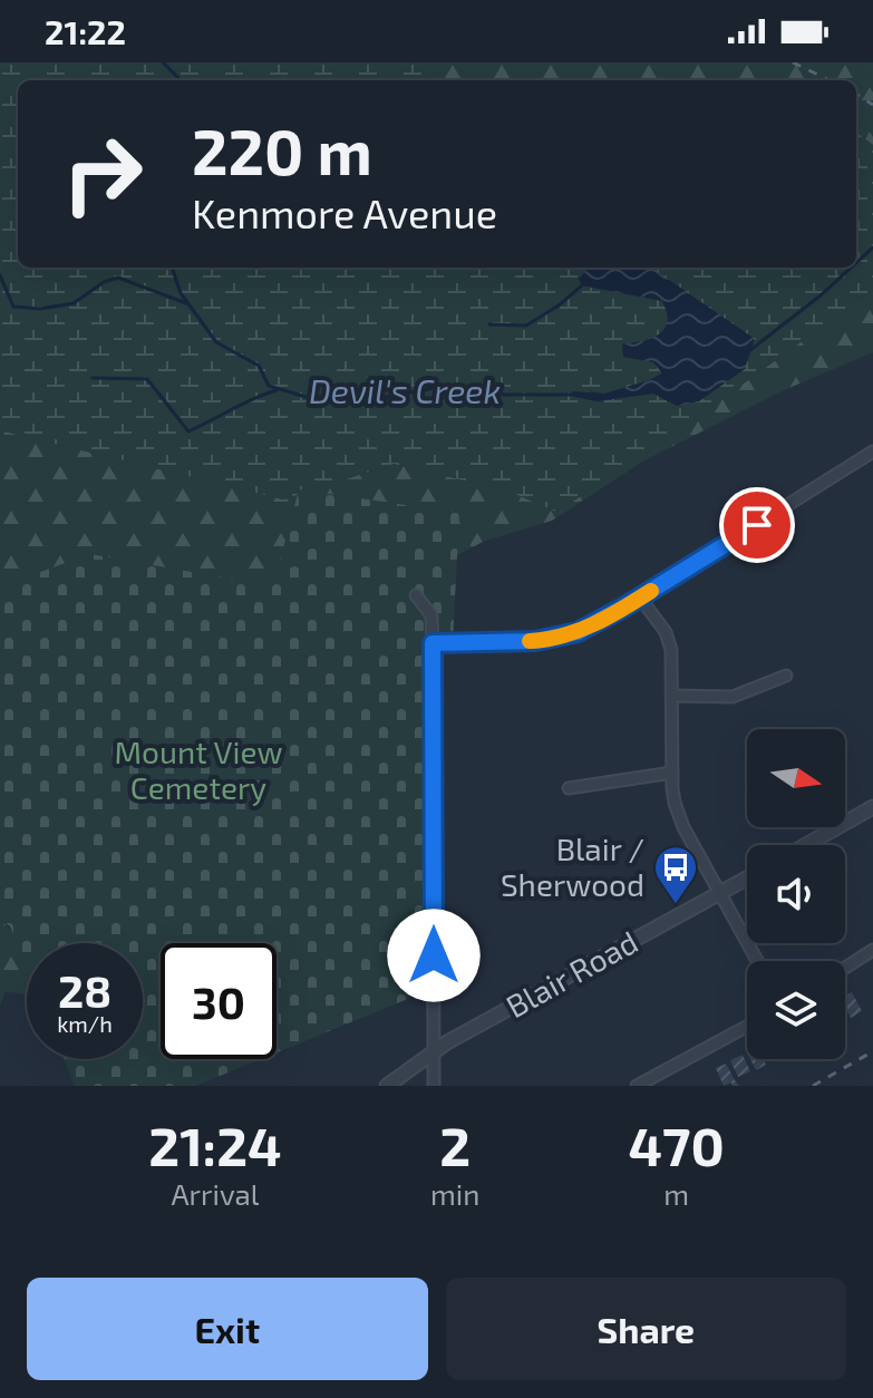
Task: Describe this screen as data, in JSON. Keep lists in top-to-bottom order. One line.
{"streets":{"street":["Blair Road"]},"water":["Devil's Creek"],"parks":["Mount View Cemetery"],"places":{"bus stop":["Blair / Sherwood"]},"north":"right","page":{"status":"21:22","turn":["220 m","Kenmore Avenue"],"speed":"28 km/h","limit":"30","eta":["21:24","Arrival","2","min","470","m"],"buttons":["Exit","Share"]}}
